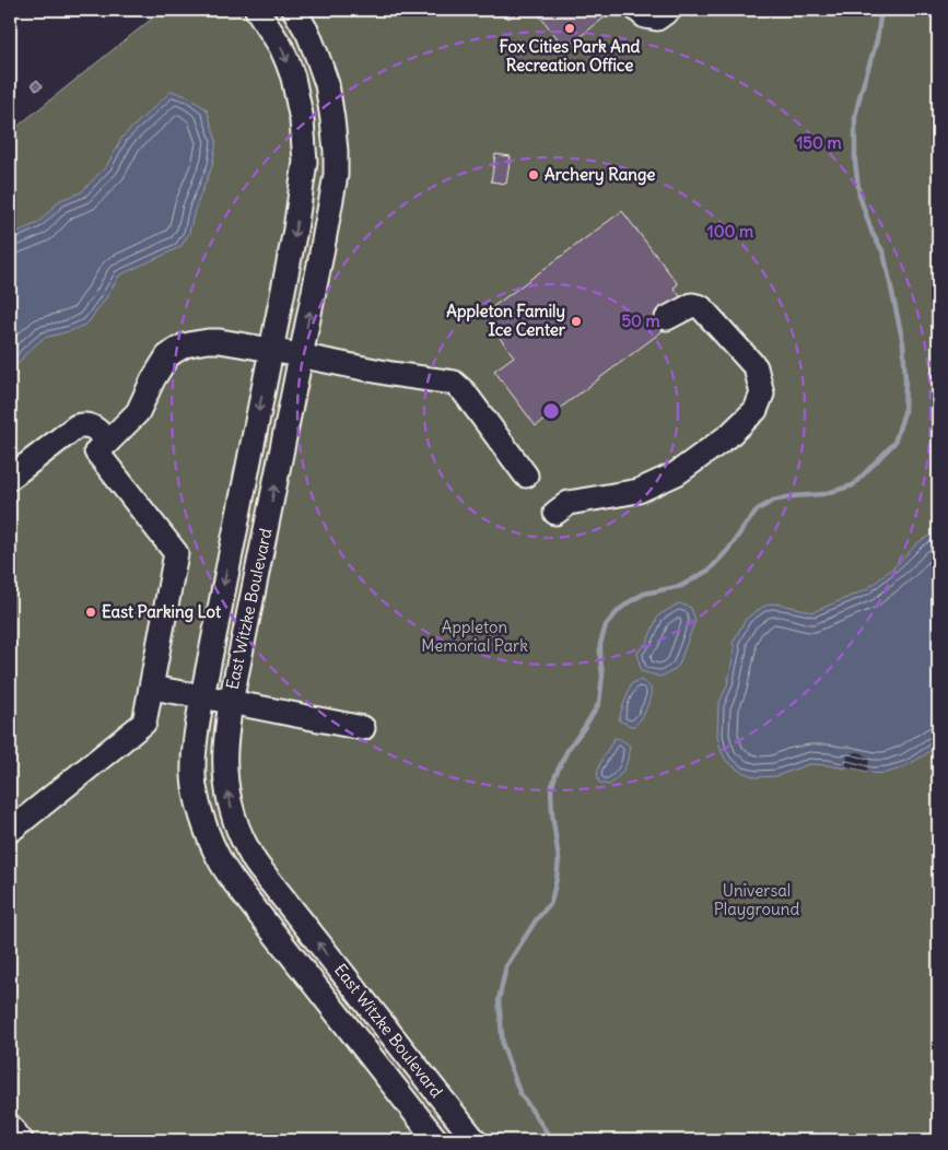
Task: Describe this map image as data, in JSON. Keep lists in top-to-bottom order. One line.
{"streets":{"street":["East Witzke Boulevard"]},"parks":["Appleton Memorial Park","Universal Playground"],"places":["Fox Cities Park And Recreation Office","Archery Range","Appleton Family Ice Center","East Parking Lot"],"rings":["150 m","100 m","50 m"]}
